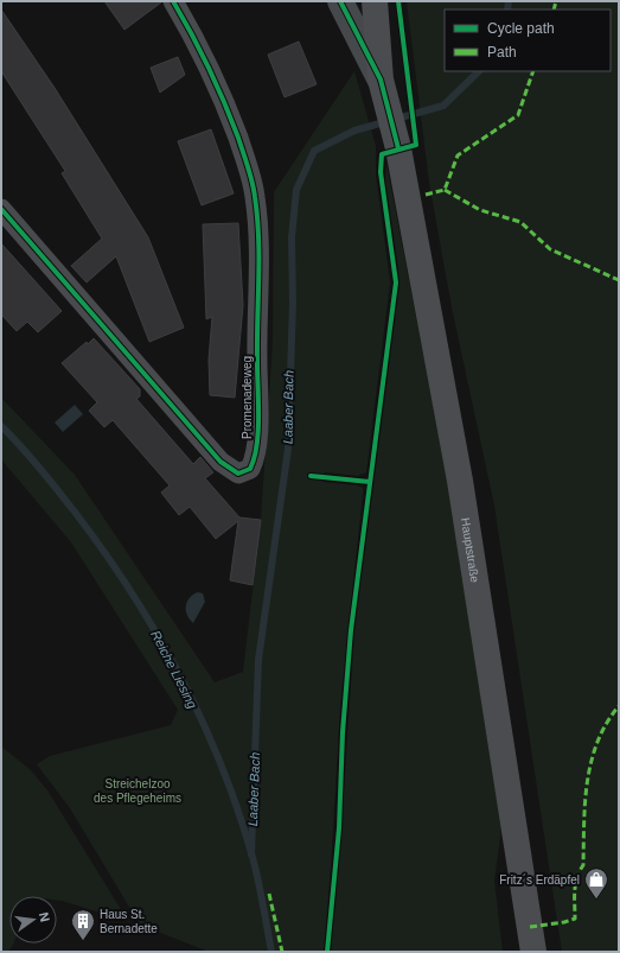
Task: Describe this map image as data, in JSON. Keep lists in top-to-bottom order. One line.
{"streets":{"main road":["Hauptstraße"],"street":["Promenadeweg"]},"water":["Laaber Bach","Reiche Liesing"],"parks":["Streichelzoo des Pflegeheims"],"places":{"shop":["Fritz´s Erdäpfel"],"building":["Haus St. Bernadette"]},"legend":["Cycle path","Path"],"north":"right"}
